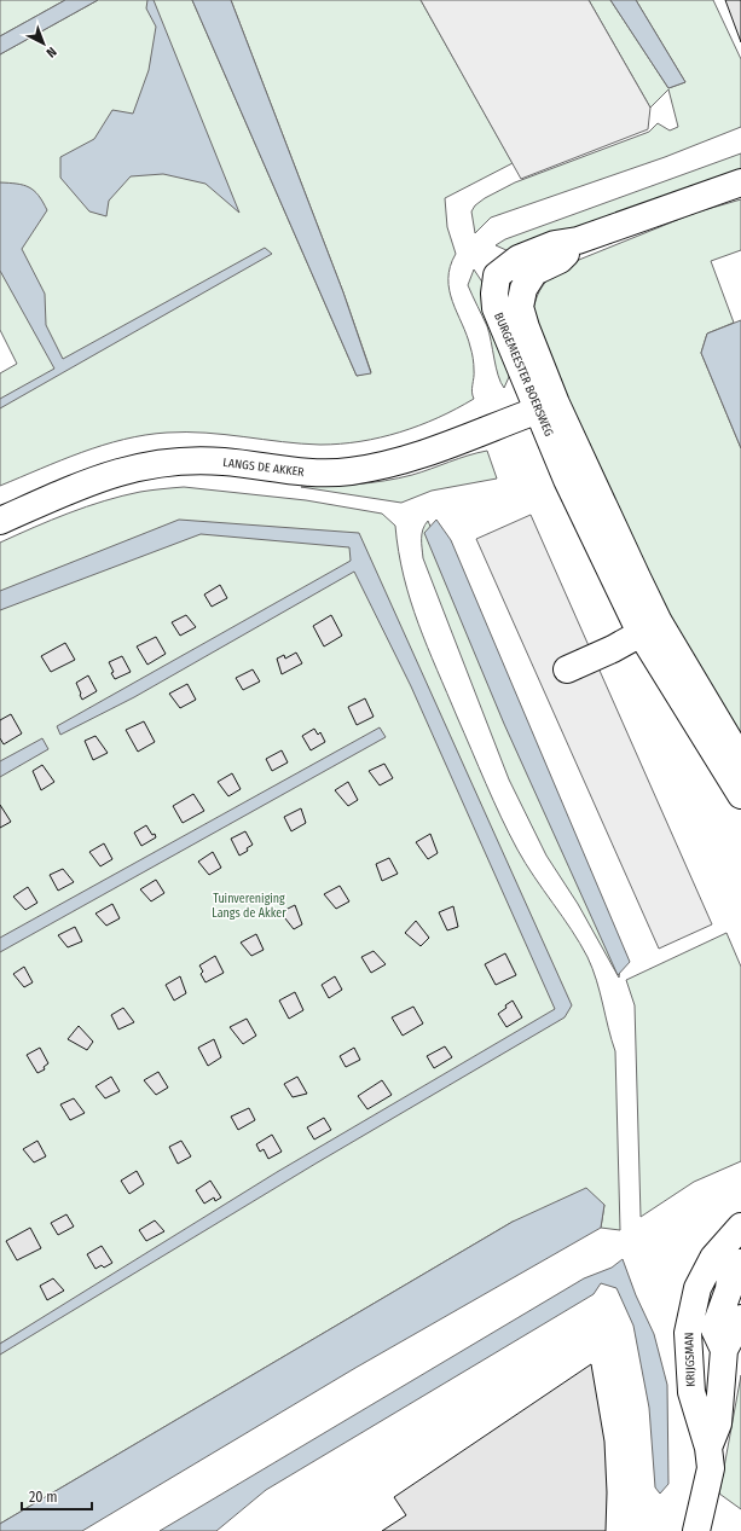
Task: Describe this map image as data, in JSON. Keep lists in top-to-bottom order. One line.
{"streets":{"street":["BURGEMEESTER BOERSWEG","LANGS DE AKKER","KRIJGSMAN"]},"crossings":[["BURGEMEESTER BOERSWEG","LANGS DE AKKER"]],"parks":["Tuinvereniging Langs de Akker"],"scale_bar":"20 m","north":"bottom right"}
